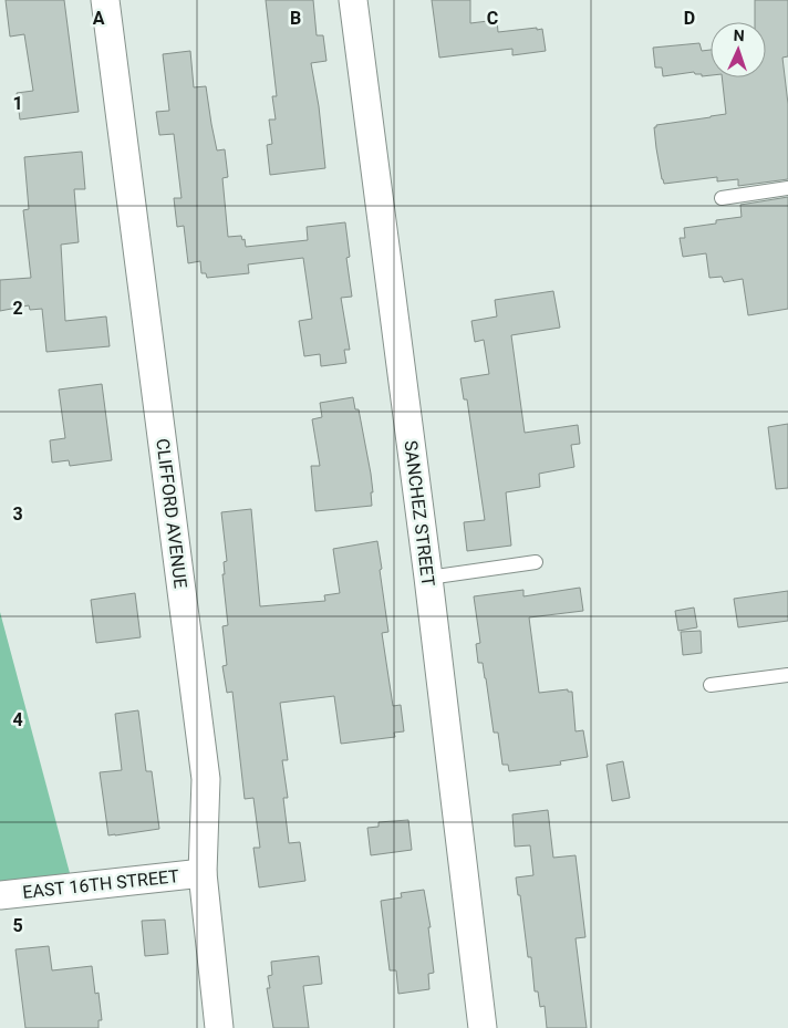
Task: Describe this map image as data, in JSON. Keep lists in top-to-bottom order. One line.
{"streets":{"street":["CLIFFORD AVENUE","SANCHEZ STREET","EAST 16TH STREET"]},"crossings":[["CLIFFORD AVENUE","EAST 16TH STREET"]],"north":"top","grid":{"columns":["A","B","C","D"],"rows":["1","2","3","4","5"]}}
